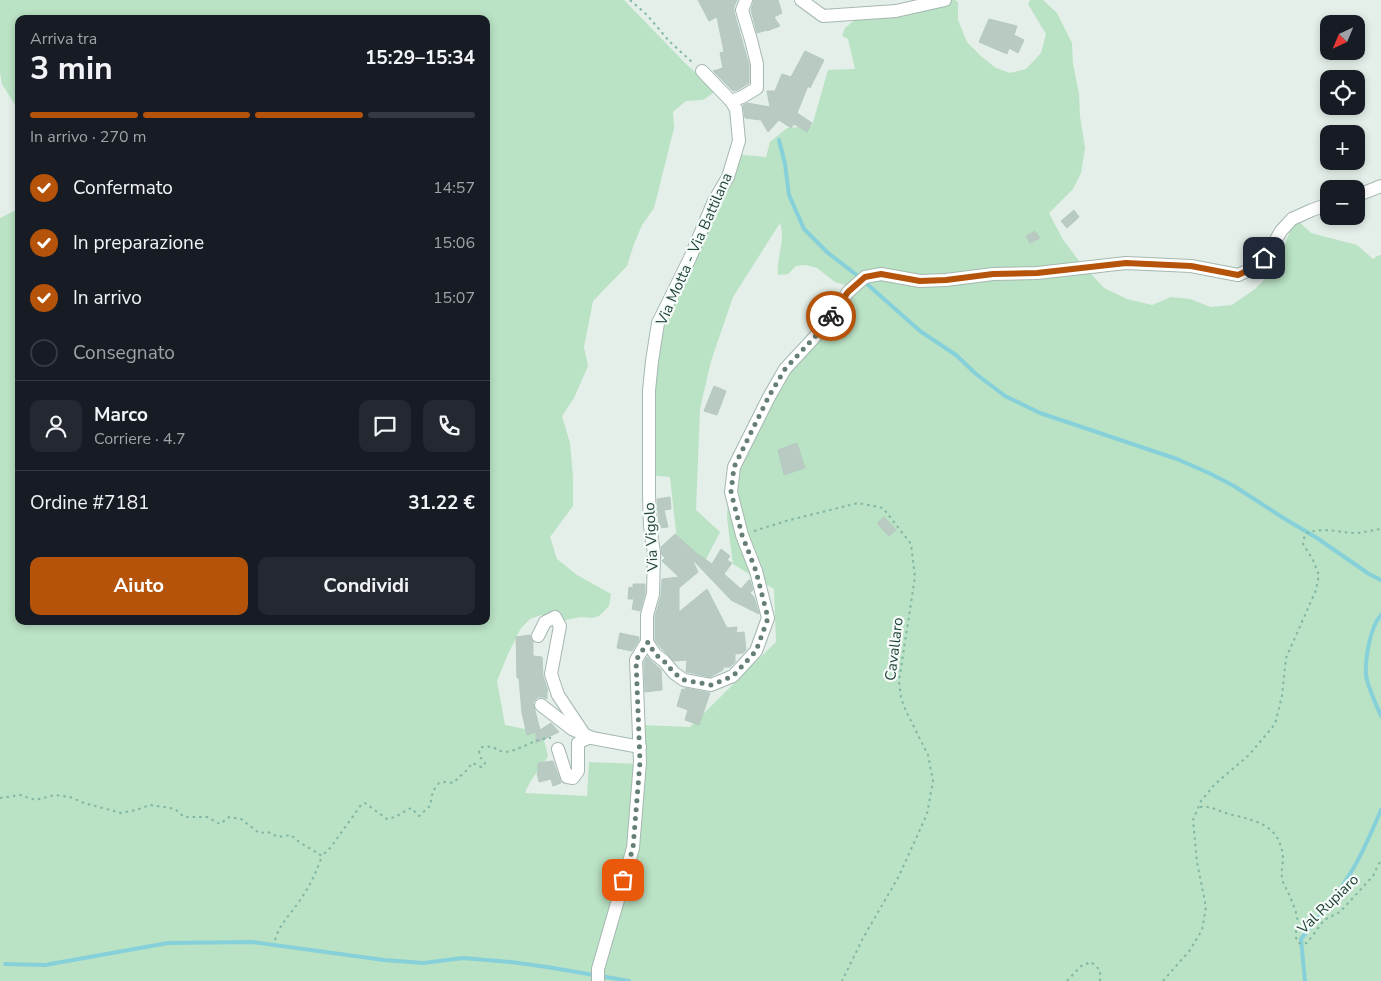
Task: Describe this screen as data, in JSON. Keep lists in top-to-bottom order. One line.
{"streets":{"street":["Via Motta - Via Battilana","Via Vigolo"],"path":["Cavallaro","Val Rupiaro"]},"crossings":[["Via Motta - Via Battilana","Via Vigolo"]],"north":"bottom left","page":{"map_buttons":["+","−"],"heading":["3 min","Arriva tra","15:29–15:34"],"panel":["Marco","Corriere · 4.7","Ordine #7181","31.22 €"],"bar":"In arrivo · 270 m","list":[["Confermato","14:57"],["In preparazione","15:06"],["In arrivo","15:07"],"Consegnato"],"buttons":["Aiuto","Condividi"]}}
